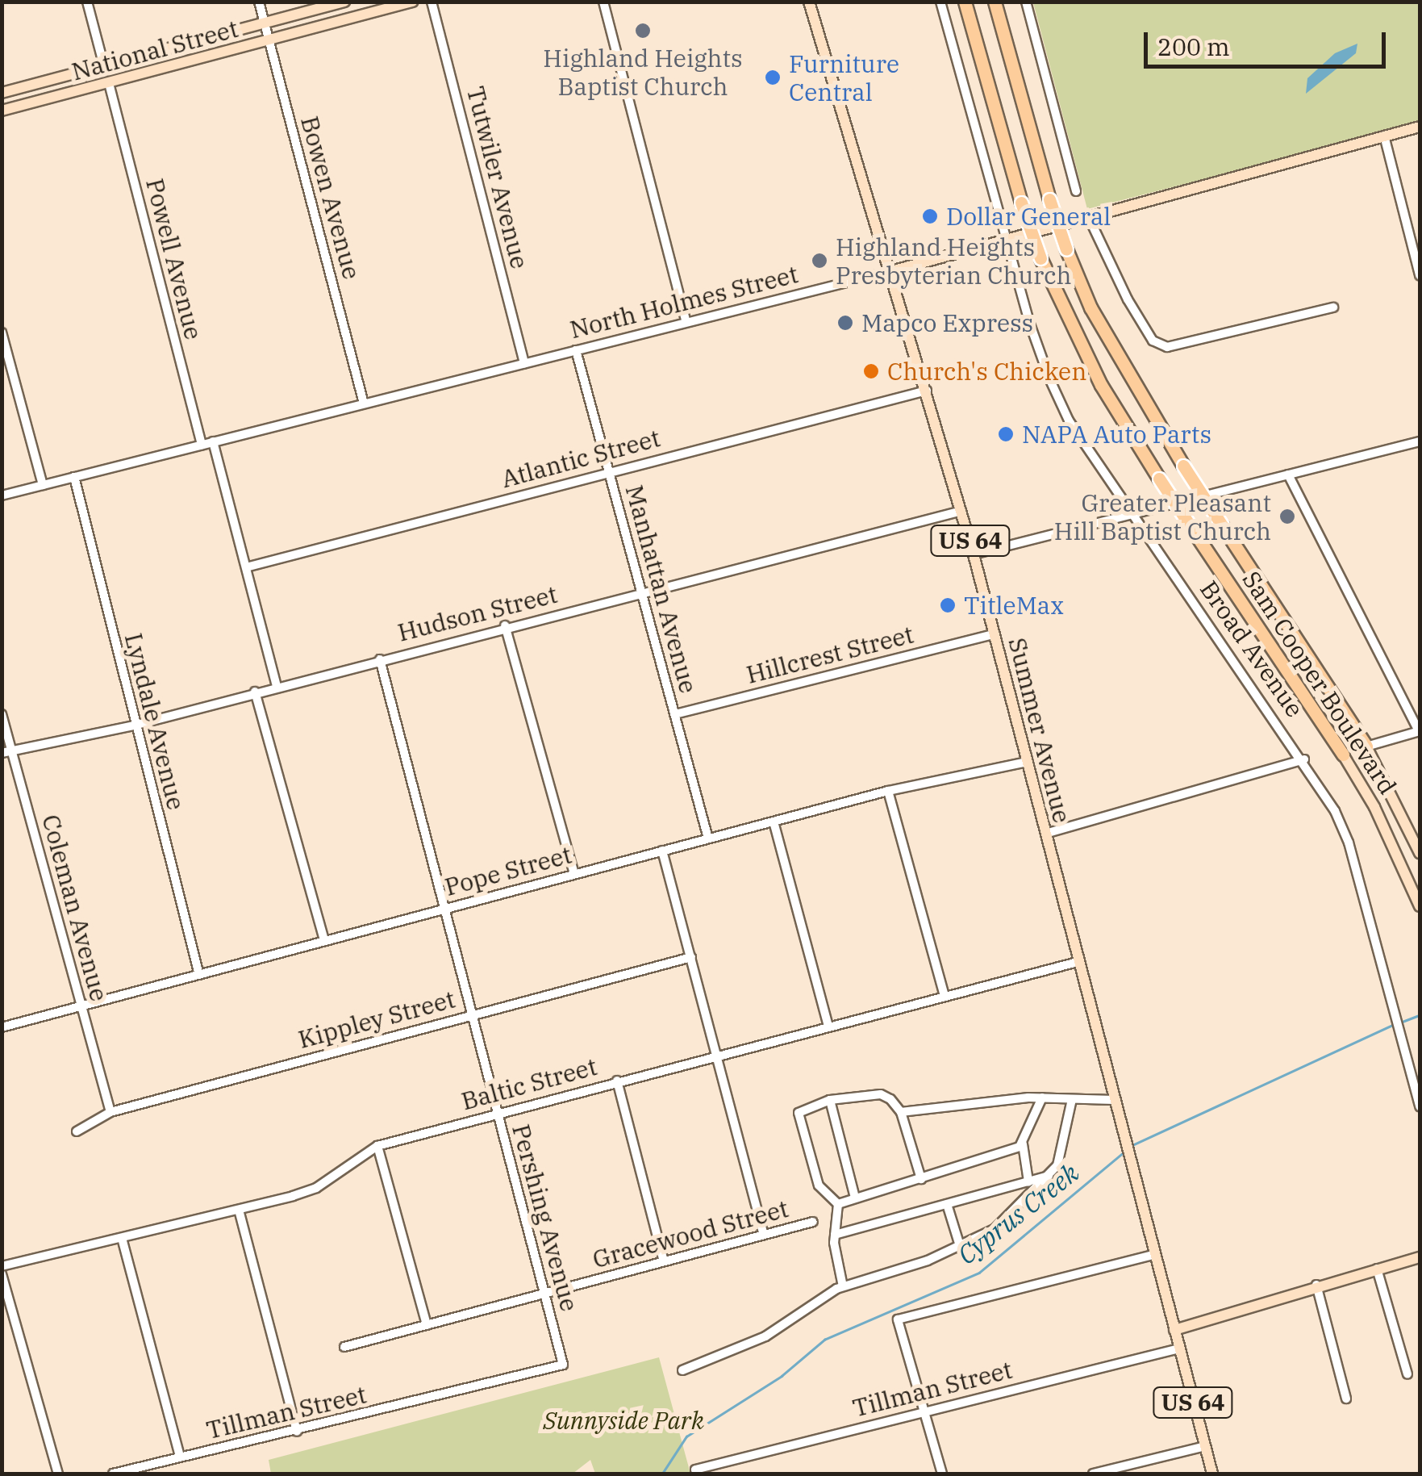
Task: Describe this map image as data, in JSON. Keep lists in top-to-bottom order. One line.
{"streets":{"highway":["Sam Cooper Boulevard"],"main road":["National Street","North Holmes Street","US 64","Summer Avenue"],"street":["Tutwiler Avenue","Bowen Avenue","Powell Avenue","Atlantic Street","Manhattan Avenue","Hudson Street","Broad Avenue","Hillcrest Street","Lyndale Avenue","Pope Street","Coleman Avenue","Kippley Street","Baltic Street","Pershing Avenue","Gracewood Street","Tillman Street"]},"crossings":[["National Street","Bowen Avenue"],["National Street","Powell Avenue"],["Tutwiler Avenue","North Holmes Street"],["Bowen Avenue","North Holmes Street"],["Powell Avenue","North Holmes Street"],["North Holmes Street","Manhattan Avenue"],["North Holmes Street","Broad Avenue"],["North Holmes Street","Lyndale Avenue"],["North Holmes Street","Summer Avenue"],["Atlantic Street","Manhattan Avenue"],["Atlantic Street","Summer Avenue"],["Manhattan Avenue","Hudson Street"],["Manhattan Avenue","Hillcrest Street"],["Manhattan Avenue","Pope Street"],["Hudson Street","Lyndale Avenue"],["Hudson Street","Summer Avenue"],["Hudson Street","Coleman Avenue"],["Hudson Street","Pershing Avenue"],["Hillcrest Street","Summer Avenue"],["Lyndale Avenue","Pope Street"],["Summer Avenue","Pope Street"],["Summer Avenue","Baltic Street"],["Summer Avenue","Tillman Street"],["Pope Street","Coleman Avenue"],["Pope Street","Pershing Avenue"],["Coleman Avenue","Kippley Street"],["Kippley Street","Pershing Avenue"],["Baltic Street","Pershing Avenue"],["Pershing Avenue","Gracewood Street"],["Pershing Avenue","Tillman Street"]],"water":["Cyprus Creek"],"parks":["Sunnyside Park"],"places":["Highland Heights Baptist Church","Furniture Central","Dollar General","Highland Heights Presbyterian Church","Mapco Express","Church's Chicken","NAPA Auto Parts","Greater Pleasant Hill Baptist Church","TitleMax"],"scale_bar":"200 m"}
